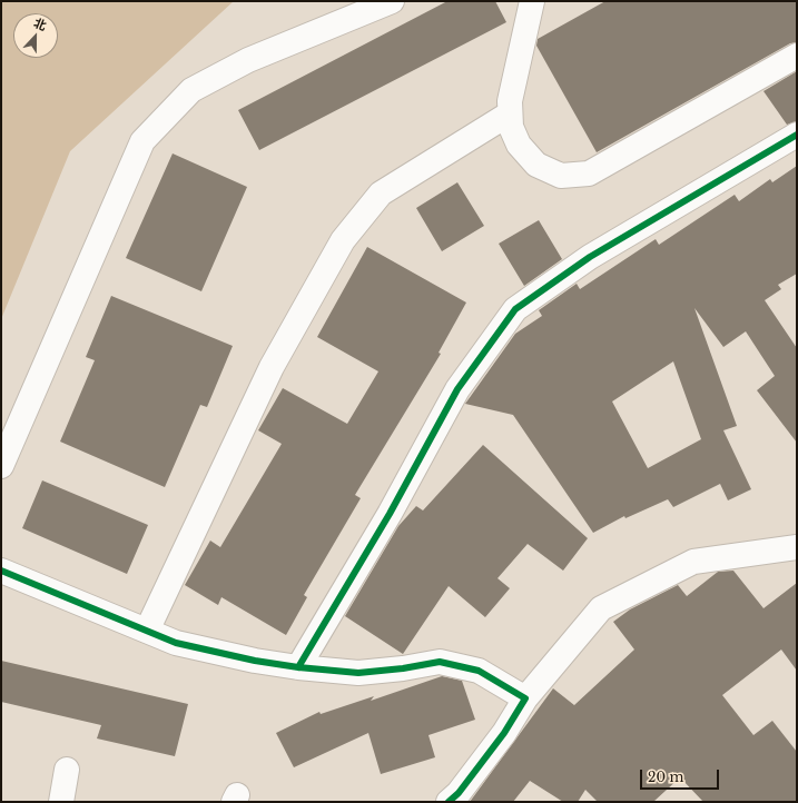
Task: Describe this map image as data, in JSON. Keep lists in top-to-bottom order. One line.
{"scale_bar":"20 m","north":"top"}
